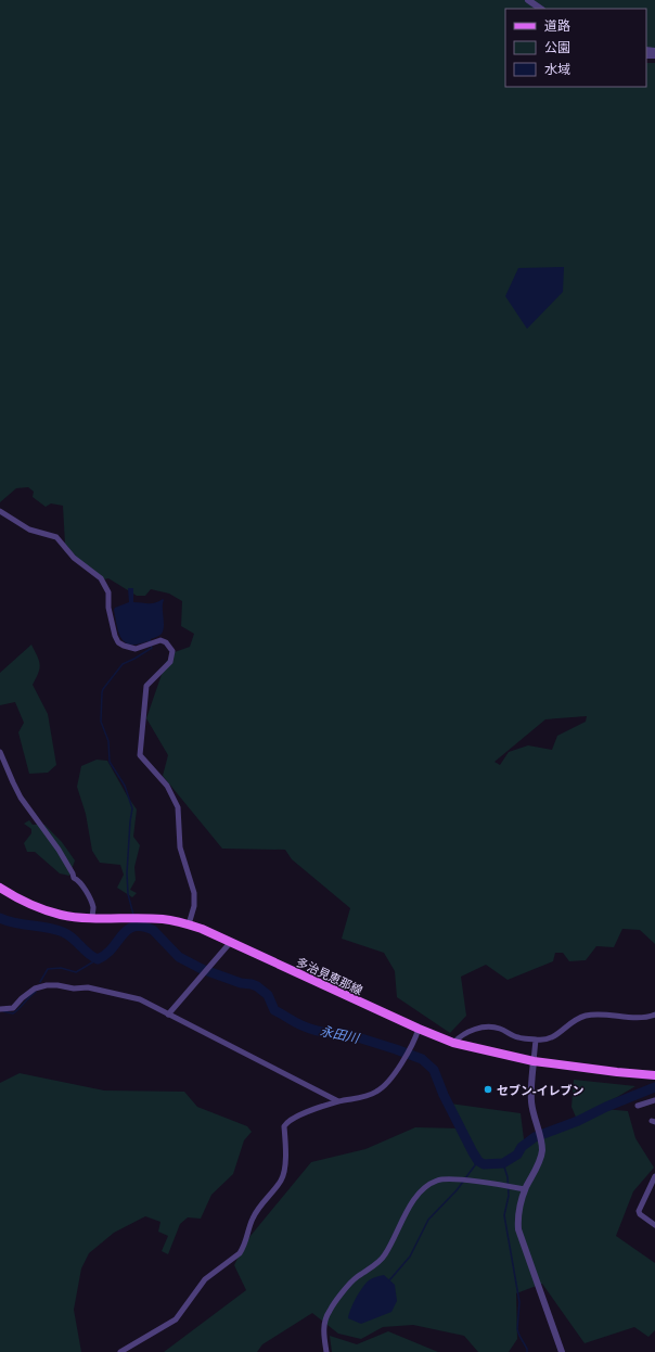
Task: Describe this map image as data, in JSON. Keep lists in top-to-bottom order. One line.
{"streets":{"main road":["多治見恵那線"]},"water":["永田川"],"places":["セブン-イレブン"],"legend":["道路","公園","水域"]}
